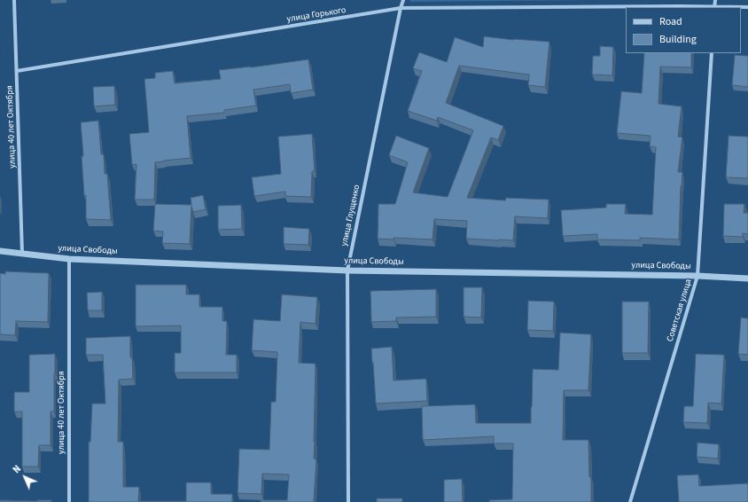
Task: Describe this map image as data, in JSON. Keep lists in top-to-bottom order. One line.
{"streets":{"street":["улица Горького","улица 40 лет Октября","улица Глущенко","улица Свободы","Советская улица"]},"crossings":[["улица Горького","улица 40 лет Октября"],["улица Горького","улица Глущенко"],["улица 40 лет Октября","улица Свободы"],["улица Глущенко","улица Свободы"],["улица Свободы","Советская улица"]],"legend":["Road","Building"],"north":"top left"}
